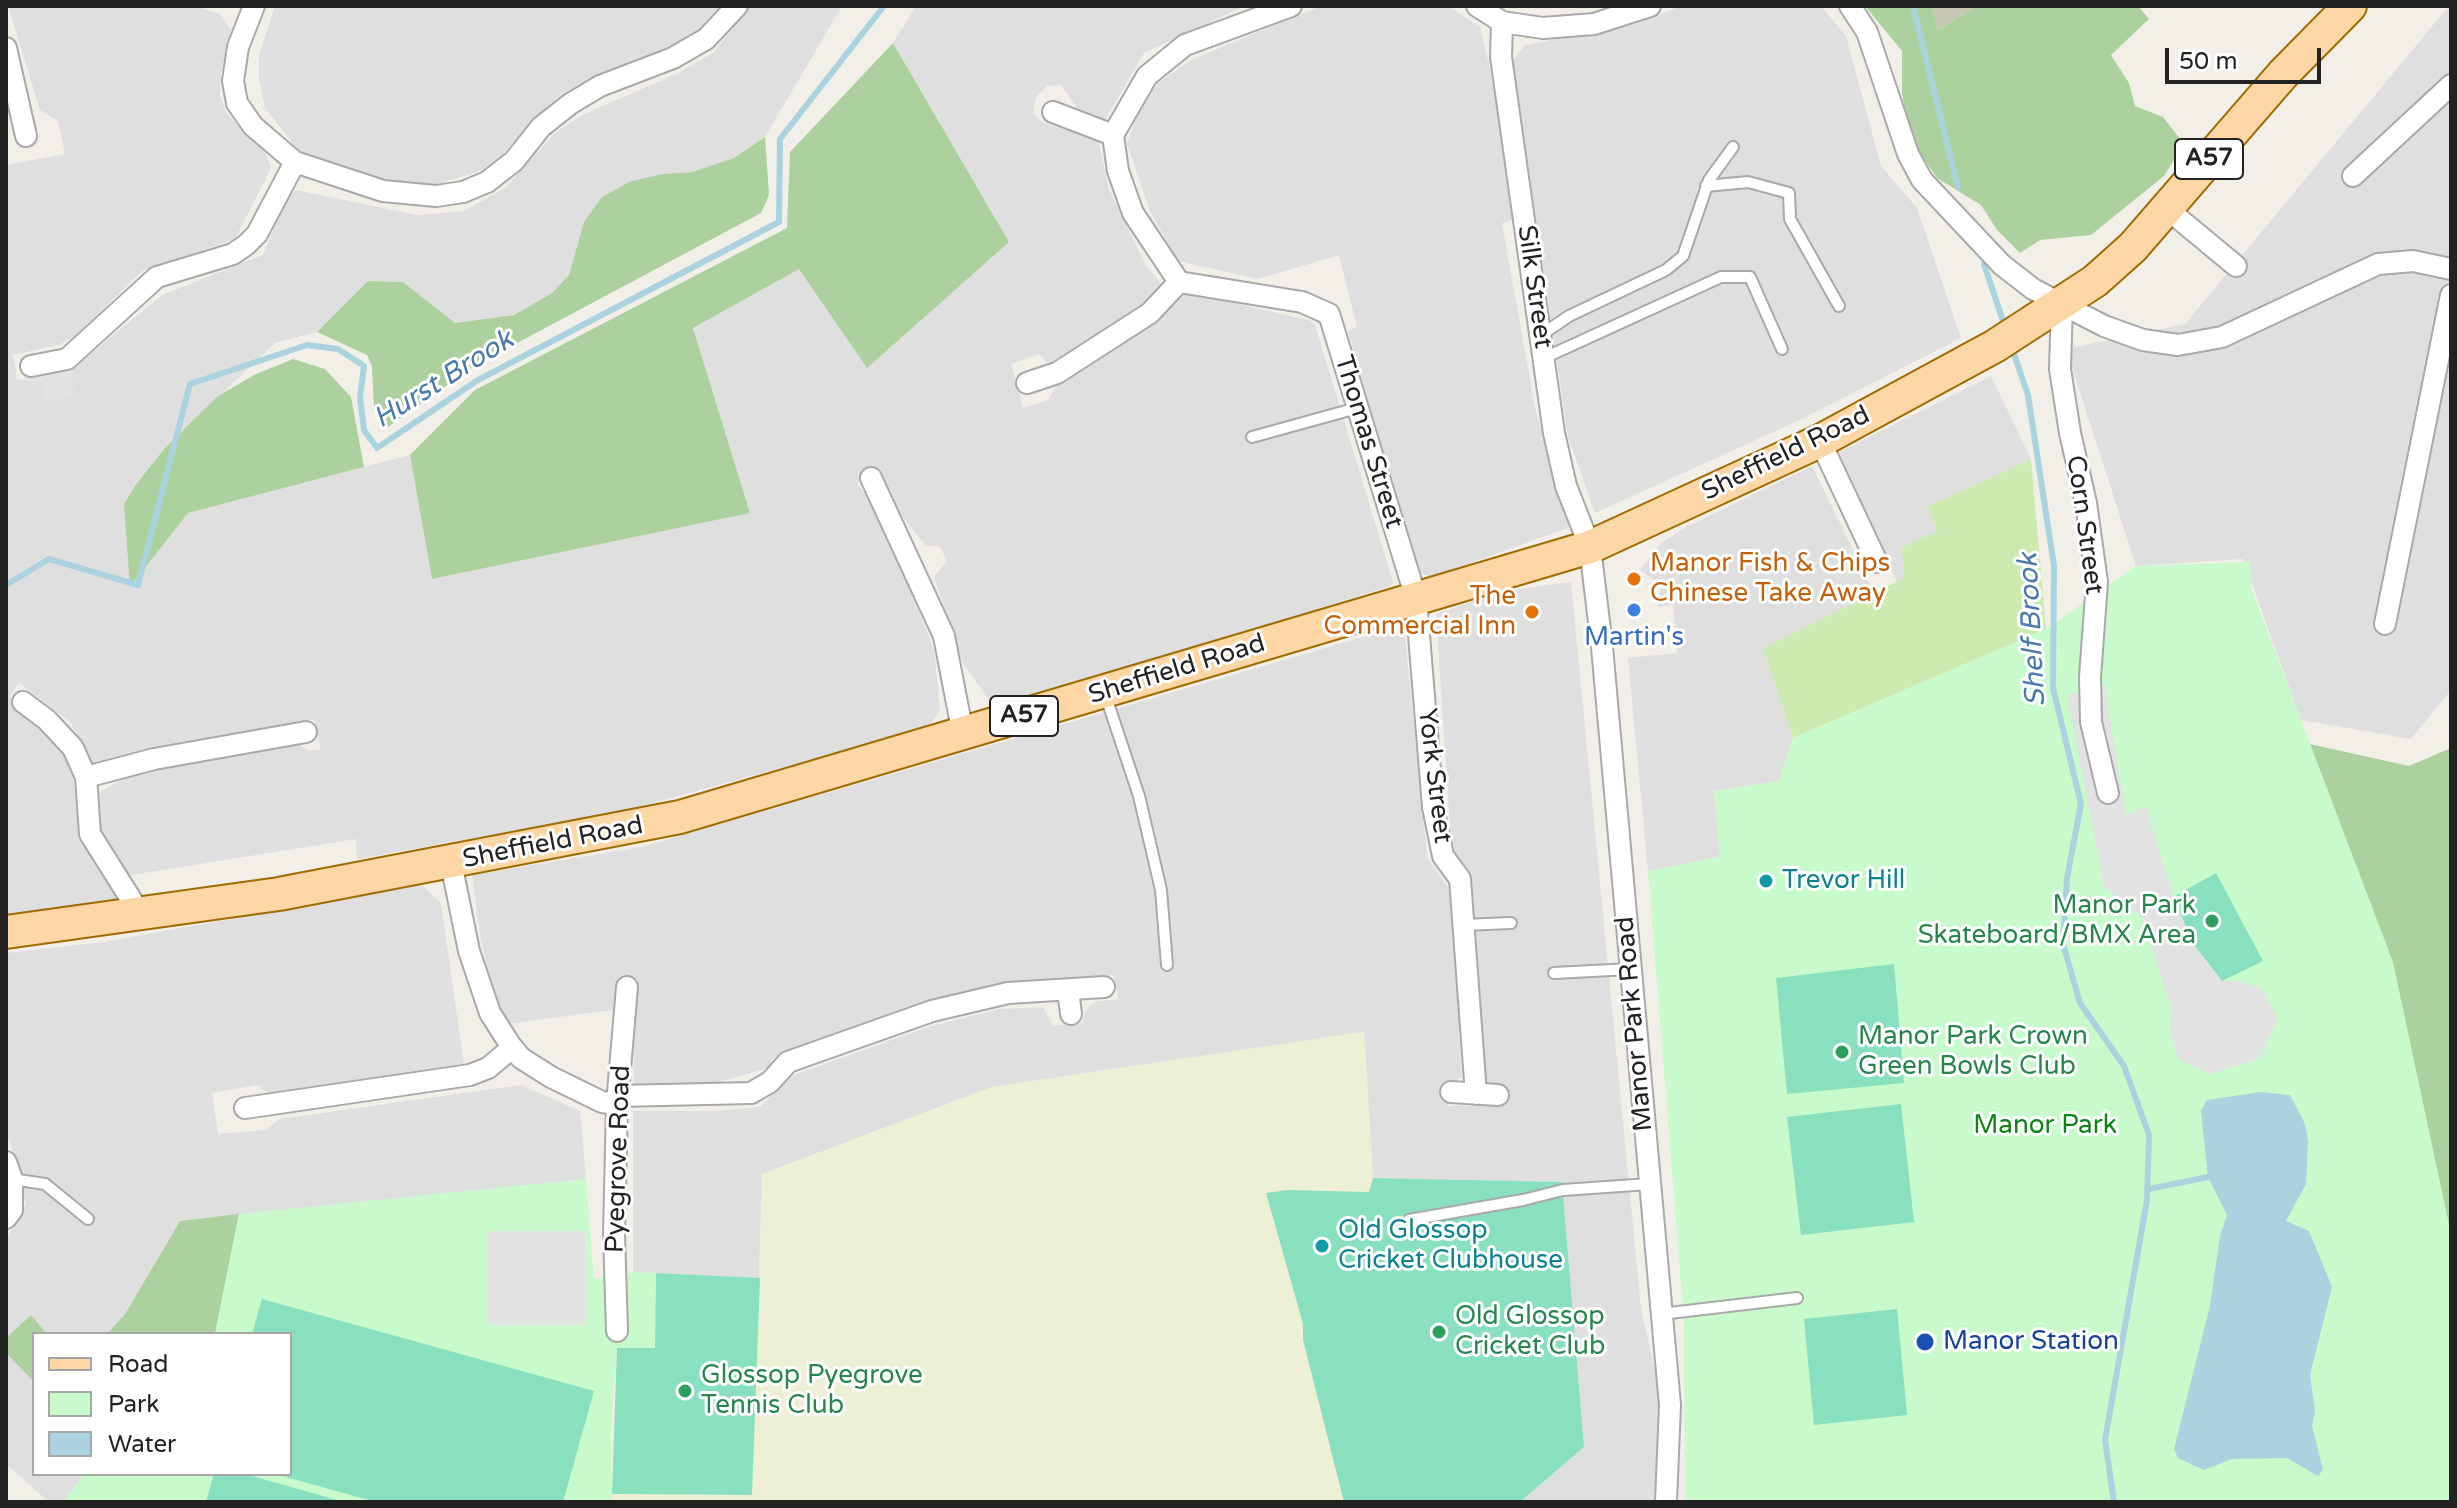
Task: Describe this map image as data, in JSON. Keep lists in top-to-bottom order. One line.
{"streets":{"main road":["A57","Sheffield Road"],"street":["Silk Street","Thomas Street","Corn Street","York Street","Manor Park Road","Pyegrove Road"]},"crossings":[["A57","Sheffield Road"],["A57","Corn Street"],["Silk Street","Sheffield Road"],["Silk Street","Manor Park Road"],["Thomas Street","Sheffield Road"],["Thomas Street","York Street"],["Sheffield Road","Corn Street"],["Sheffield Road","York Street"],["Sheffield Road","Manor Park Road"]],"water":["Hurst Brook","Shelf Brook"],"parks":["Manor Park"],"places":["Manor Fish & Chips Chinese Take Away","Martin's","The Commercial Inn","Trevor Hill","Manor Park Skateboard/BMX Area","Manor Park Crown Green Bowls Club","Old Glossop Cricket Clubhouse","Old Glossop Cricket Club","Manor Station","Glossop Pyegrove Tennis Club"],"legend":["Road","Park","Water"],"scale_bar":"50 m"}
